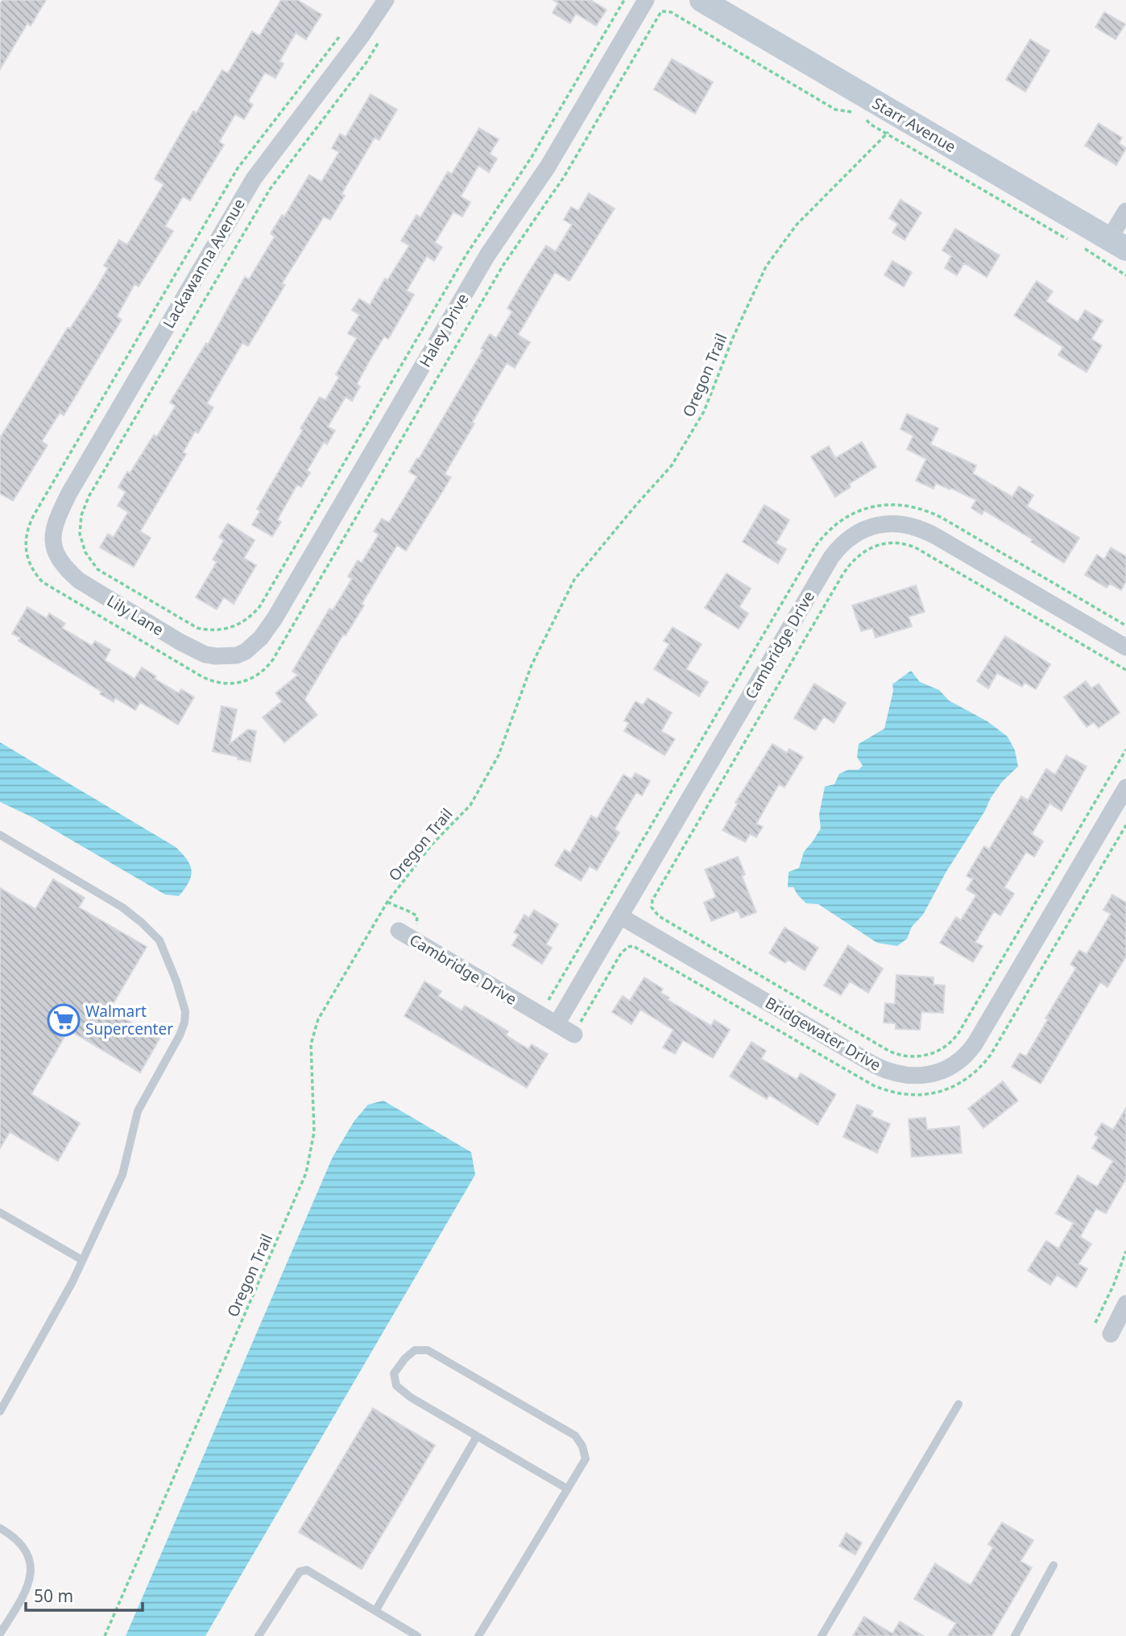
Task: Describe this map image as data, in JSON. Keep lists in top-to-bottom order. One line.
{"streets":{"street":["Starr Avenue","Lackawanna Avenue","Haley Drive","Lily Lane","Cambridge Drive","Bridgewater Drive"],"path":["Oregon Trail"]},"crossings":[["Lackawanna Avenue","Lily Lane"],["Haley Drive","Lily Lane"],["Cambridge Drive","Bridgewater Drive"]],"places":{"supermarket":["Walmart Supercenter"]},"scale_bar":"50 m"}
